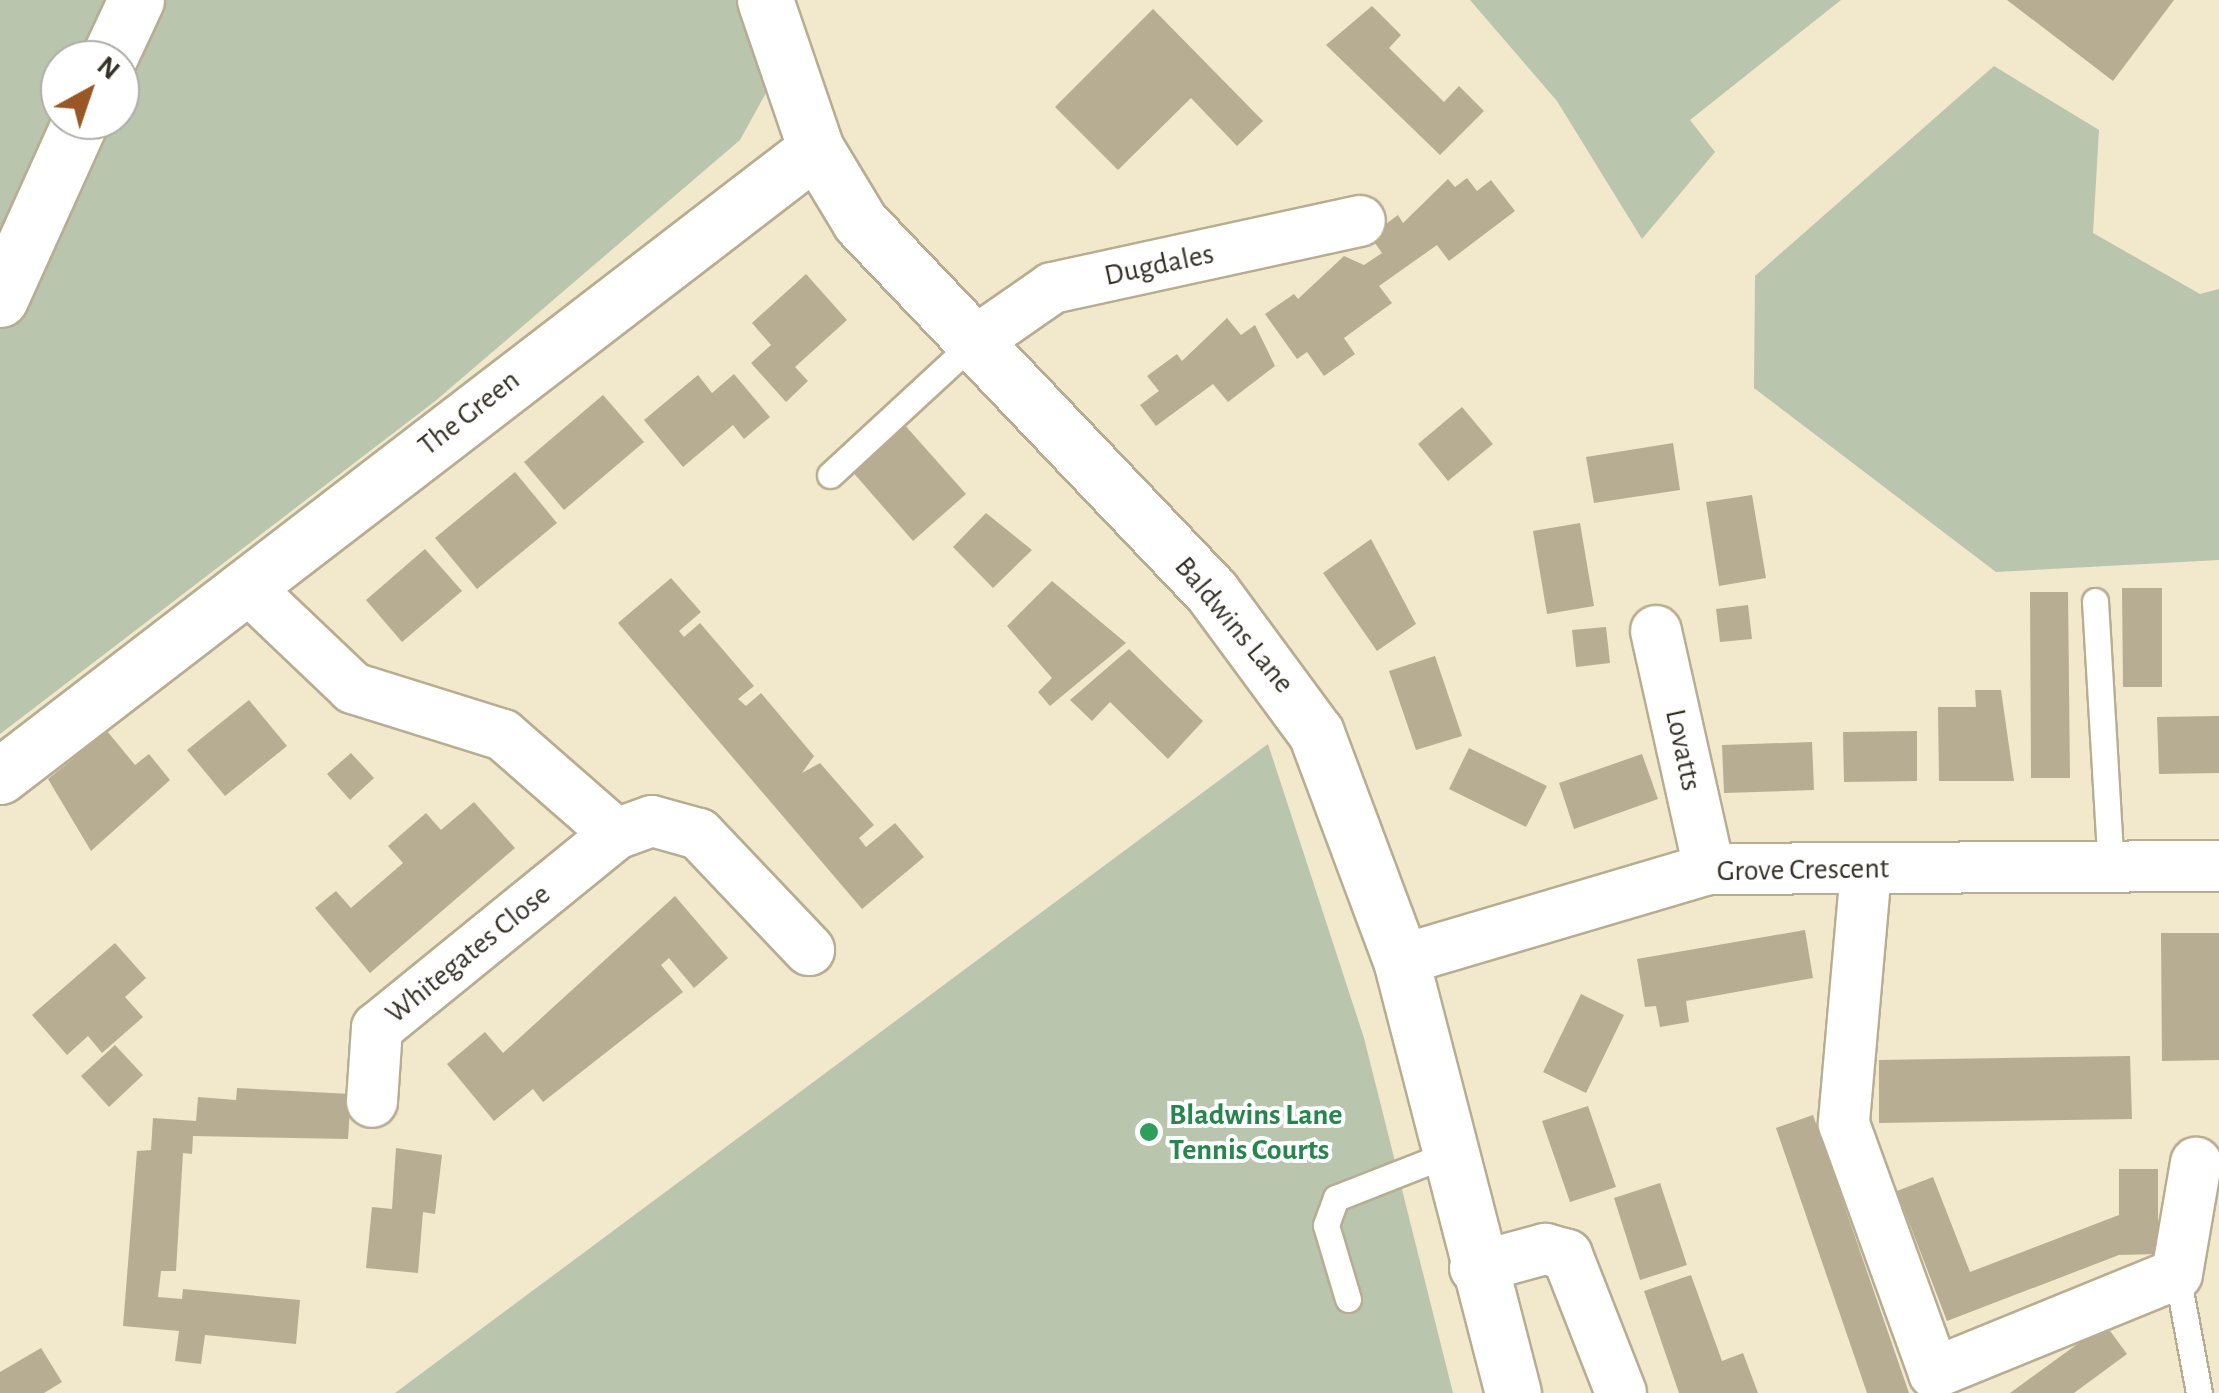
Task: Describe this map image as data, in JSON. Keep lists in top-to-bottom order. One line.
{"streets":{"street":["Dugdales","The Green","Baldwins Lane","Lovatts","Grove Crescent","Whitegates Close"]},"crossings":[["Dugdales","Baldwins Lane"],["The Green","Baldwins Lane"],["Baldwins Lane","Grove Crescent"],["Lovatts","Grove Crescent"]],"places":["Bladwins Lane Tennis Courts"],"north":"top right"}
